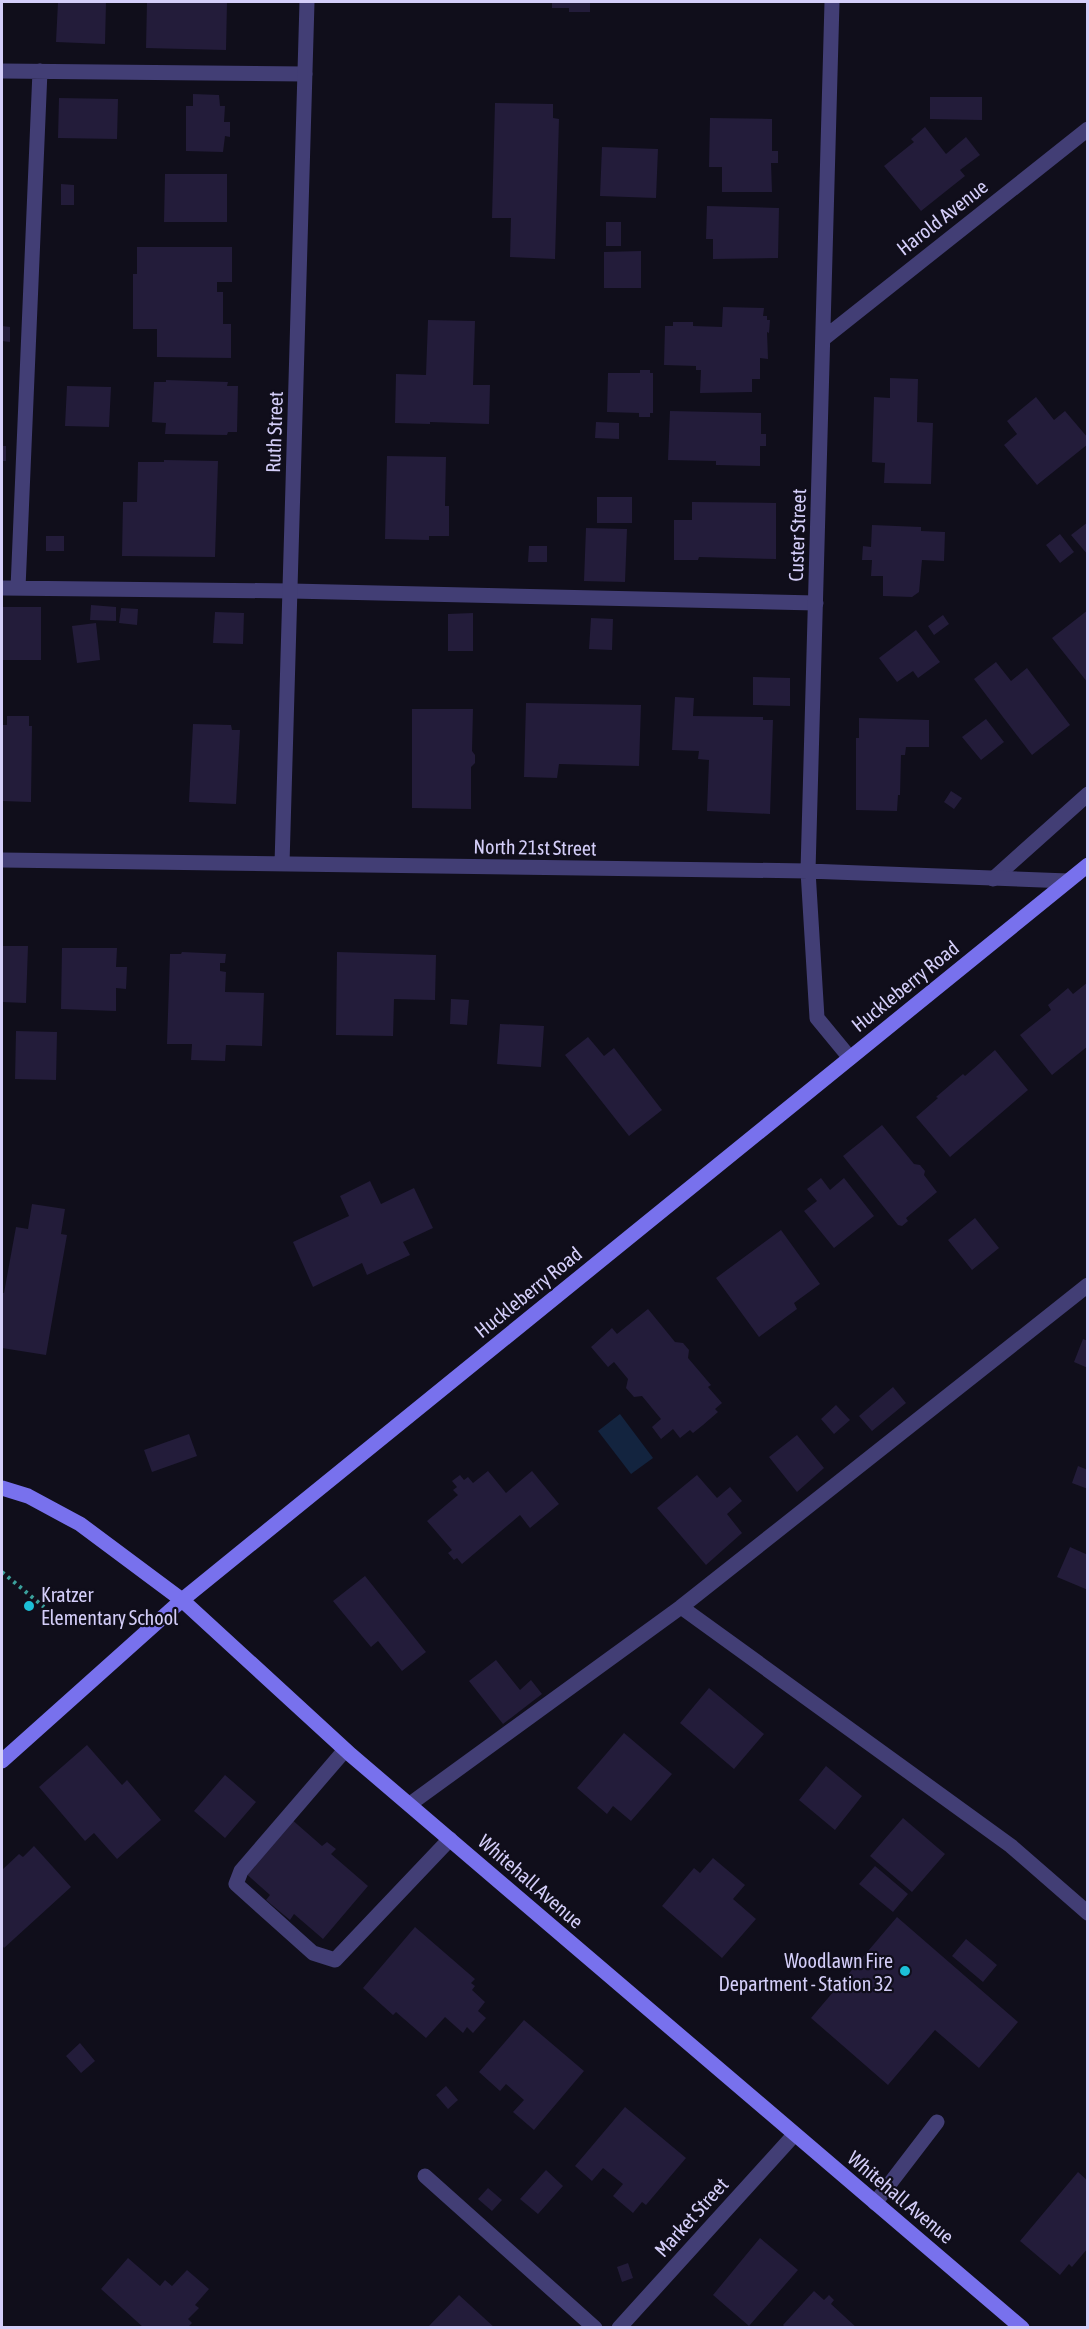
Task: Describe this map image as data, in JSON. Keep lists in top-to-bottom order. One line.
{"streets":{"street":["Harold Avenue","Ruth Street","Custer Street","North 21st Street","Huckleberry Road","Whitehall Avenue","Market Street"]},"crossings":[["Harold Avenue","Custer Street"],["Ruth Street","North 21st Street"],["Custer Street","North 21st Street"],["Custer Street","Huckleberry Road"],["North 21st Street","Huckleberry Road"],["Huckleberry Road","Whitehall Avenue"],["Whitehall Avenue","Market Street"]],"places":["Kratzer Elementary School","Woodlawn Fire Department - Station 32"]}
